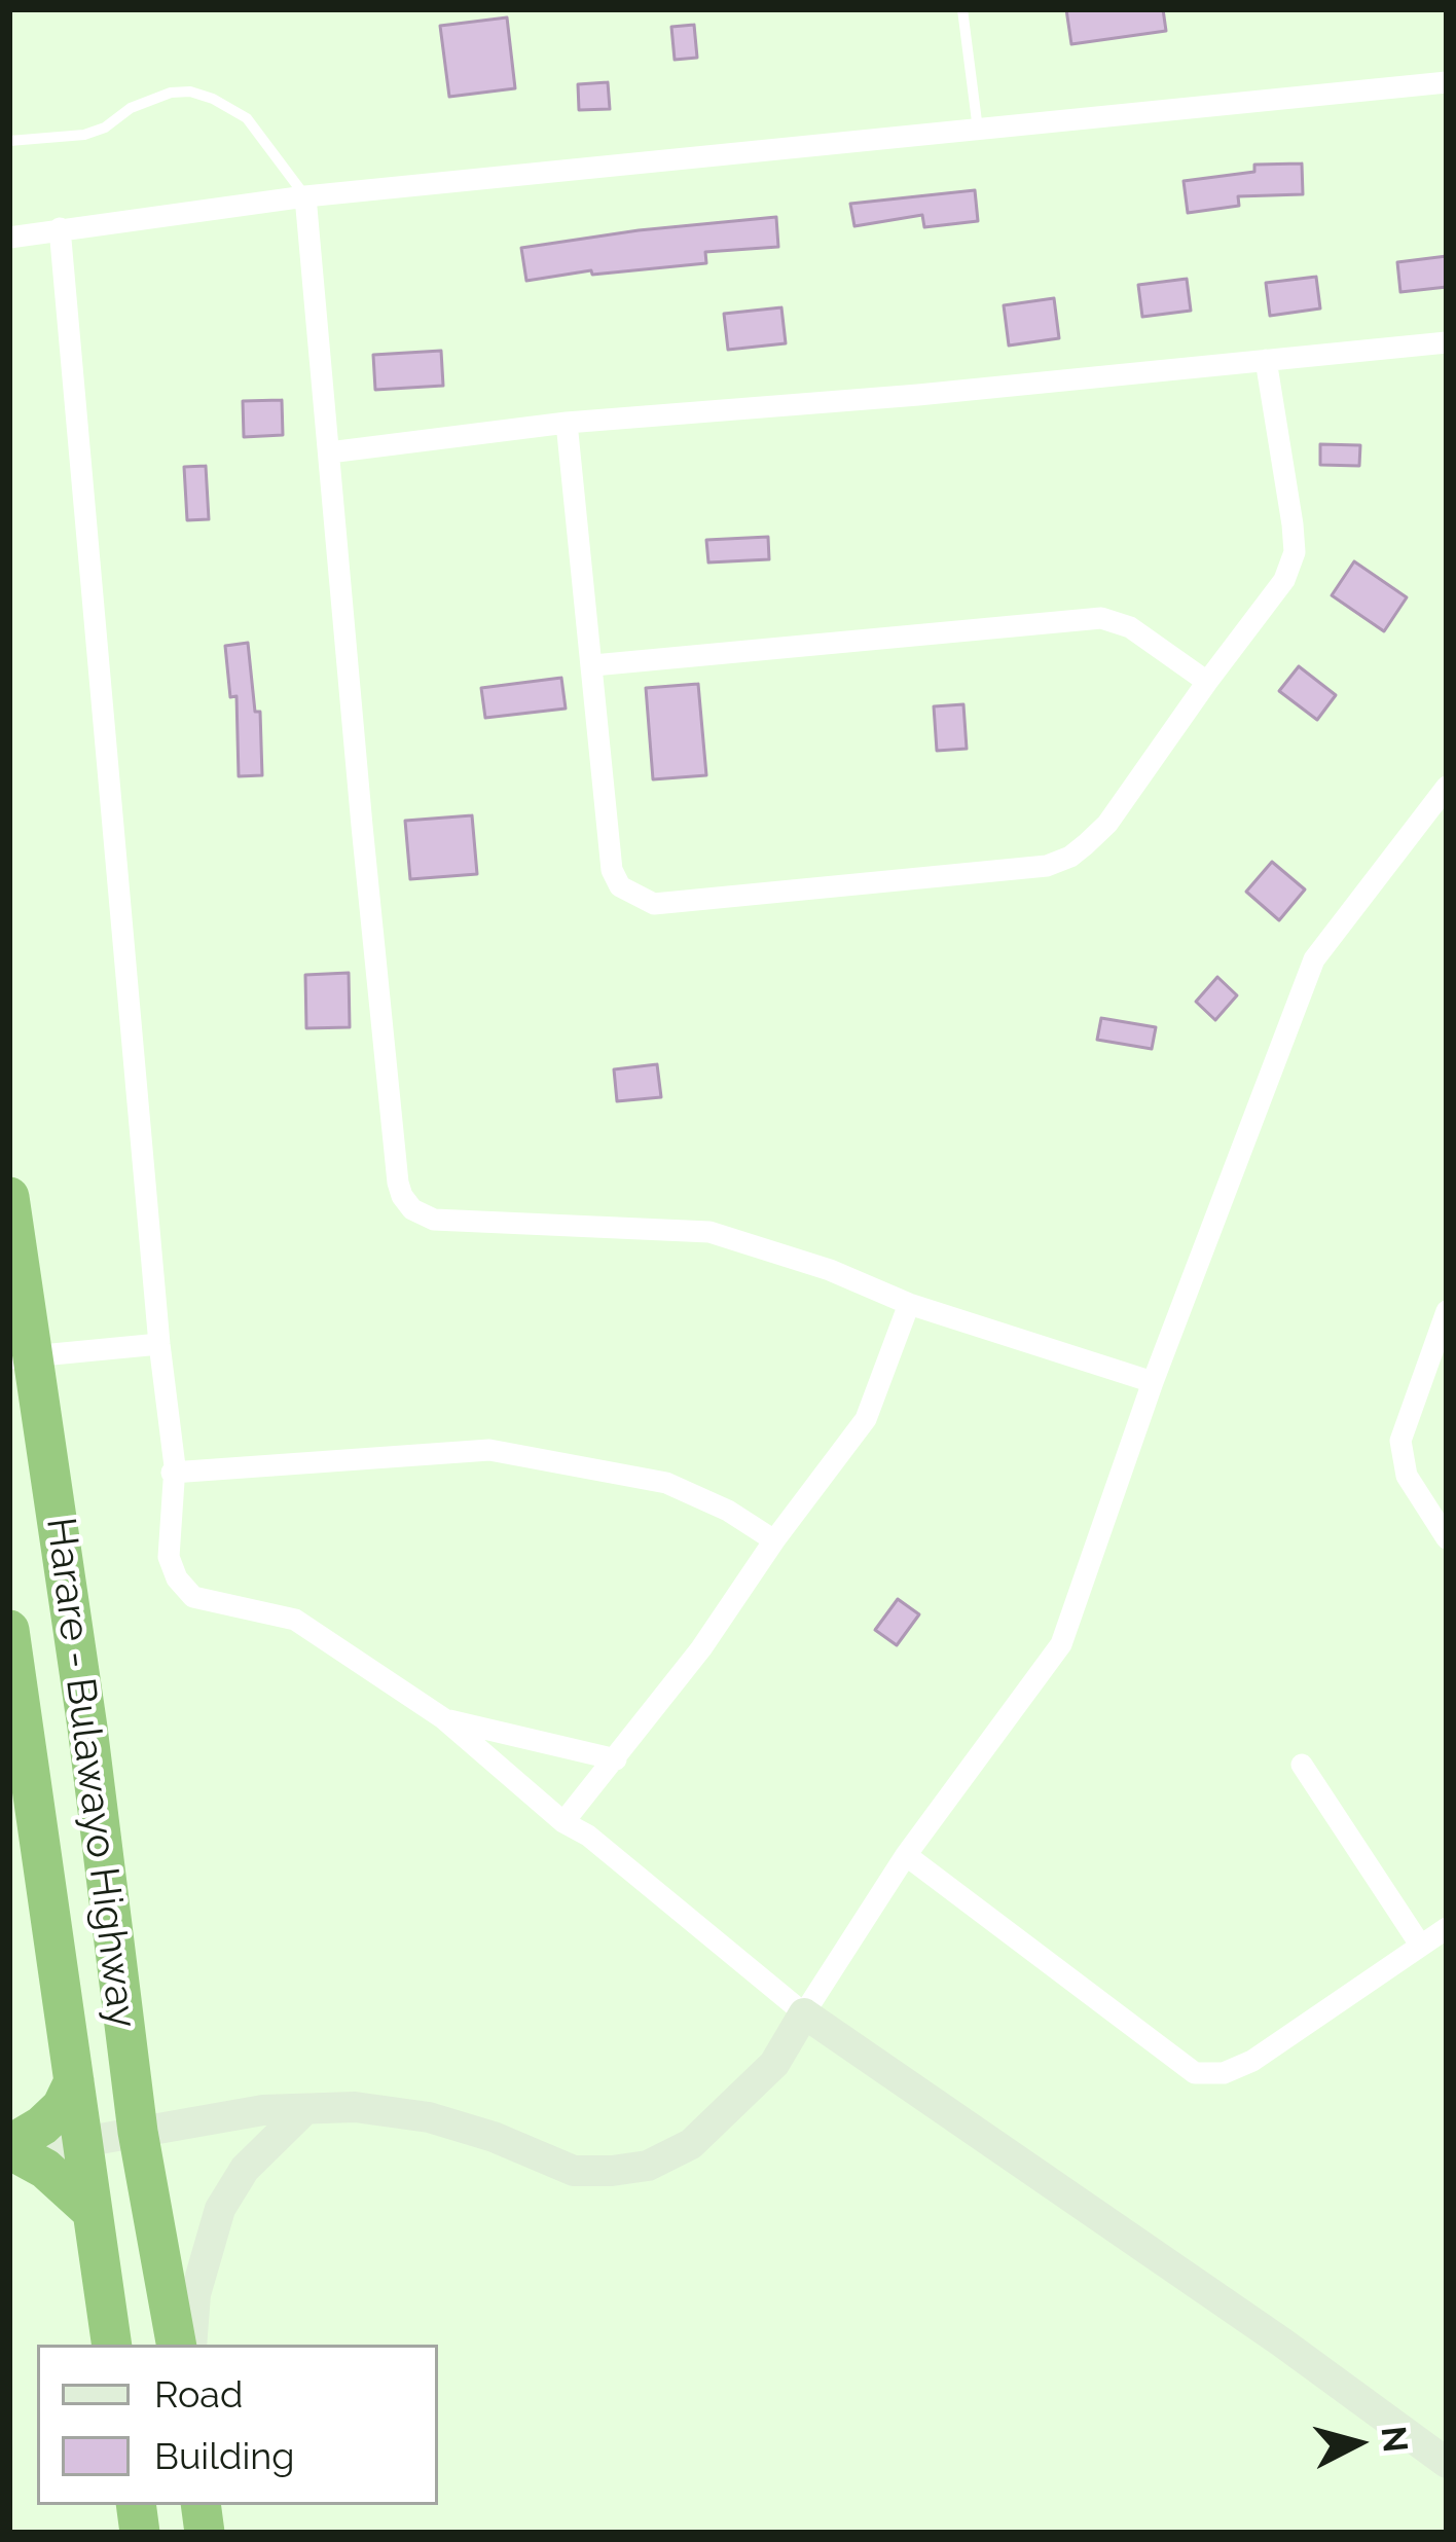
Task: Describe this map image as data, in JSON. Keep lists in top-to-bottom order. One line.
{"streets":{"highway":["Harare - Bulawayo Highway"]},"legend":["Road","Building"],"north":"right"}
